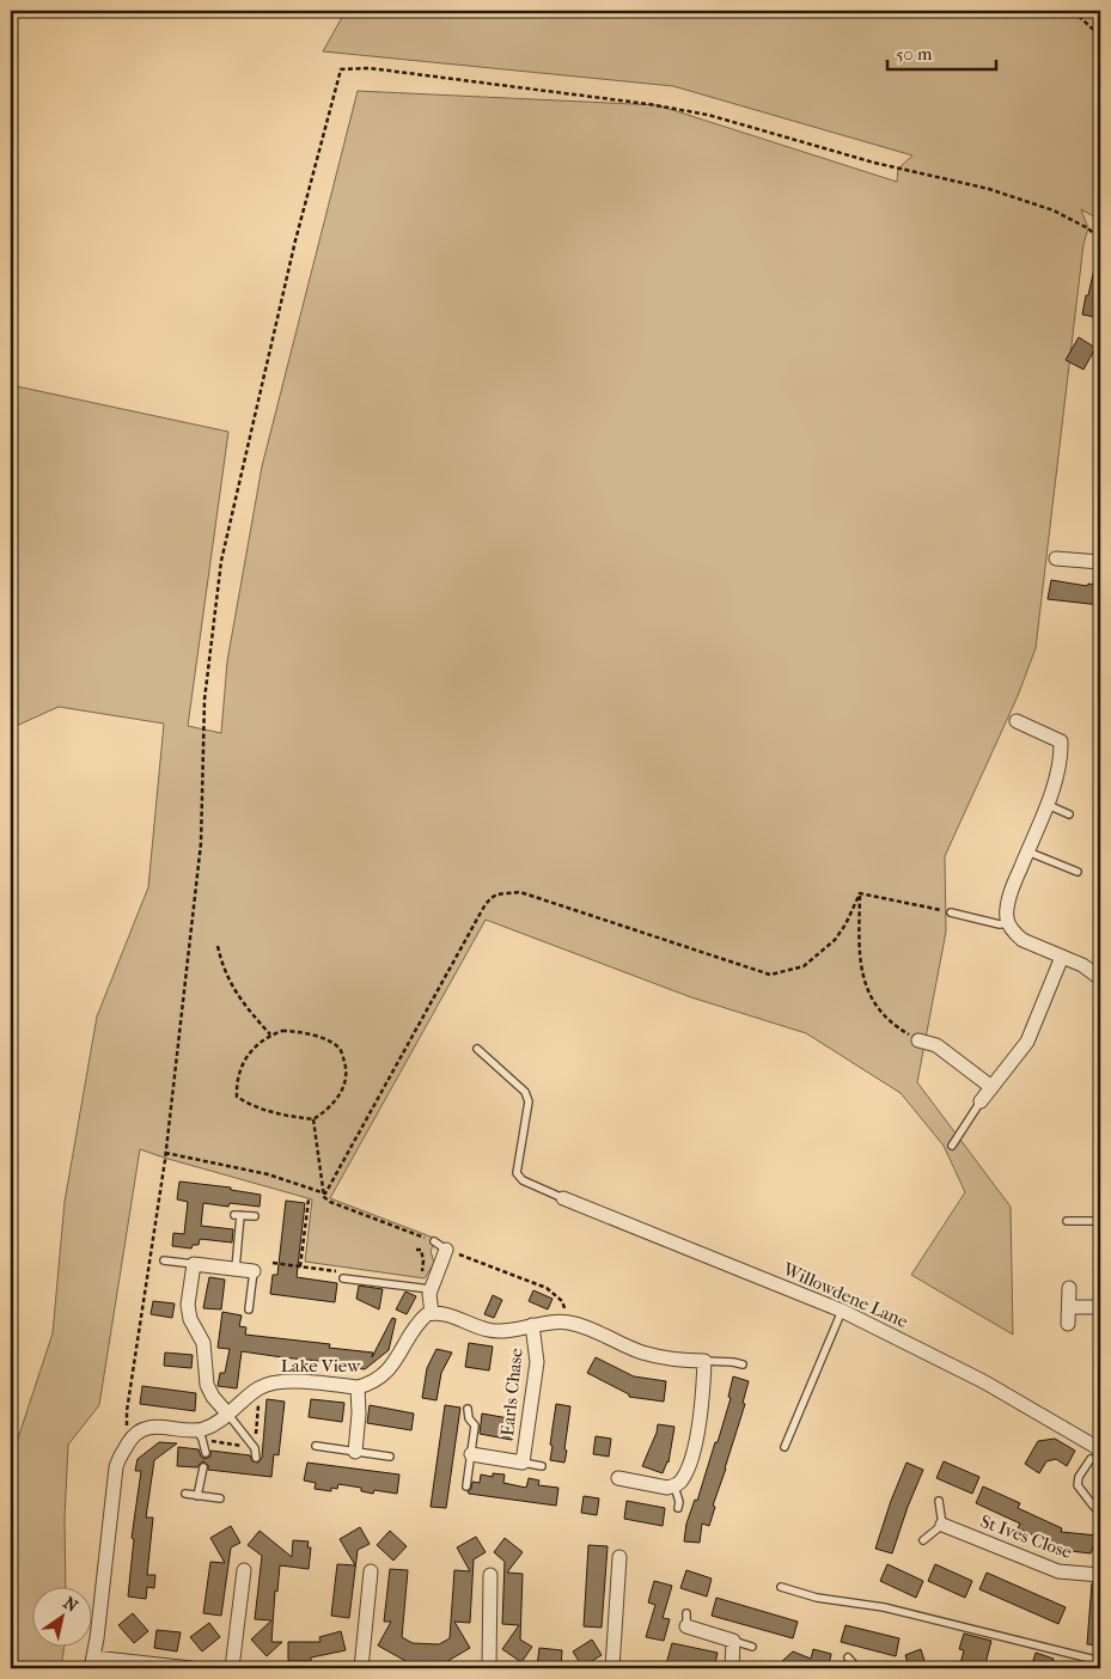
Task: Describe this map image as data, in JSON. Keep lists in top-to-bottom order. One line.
{"streets":{"street":["Willowdene Lane","Lake View","Earls Chase","St Ives Close"]},"scale_bar":"50 m","north":"top right"}
